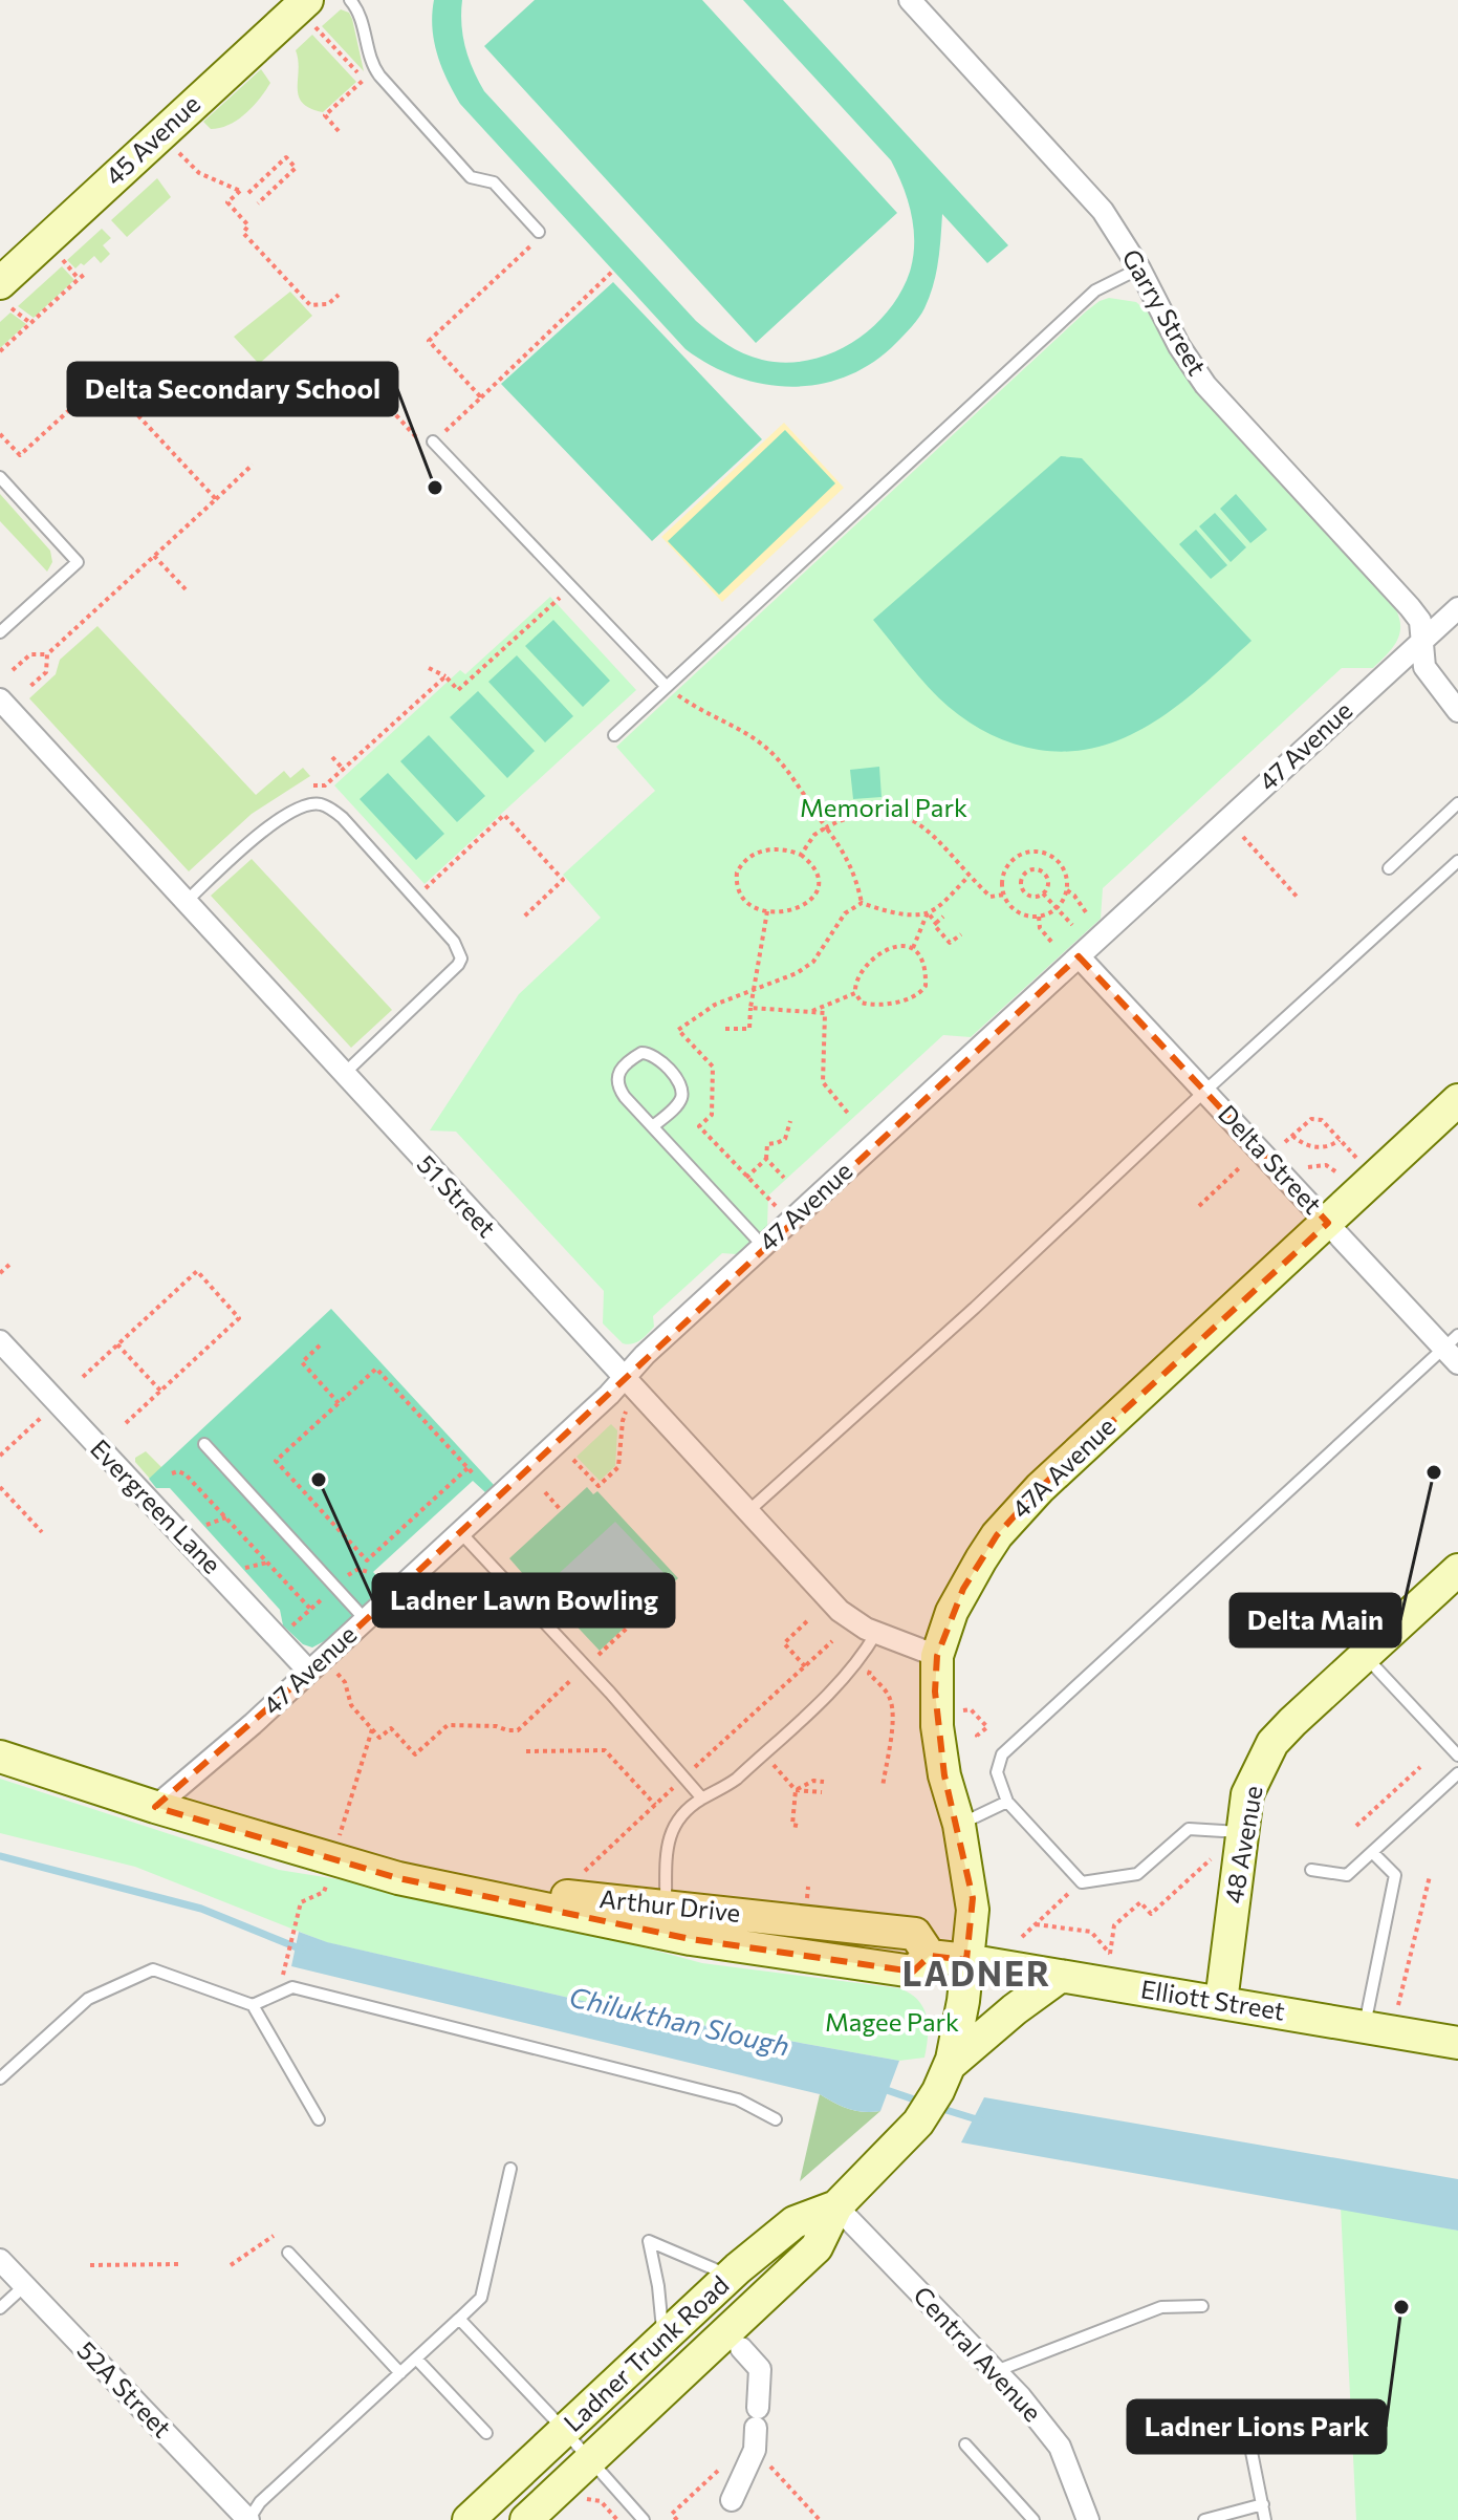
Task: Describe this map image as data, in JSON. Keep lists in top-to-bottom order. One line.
{"streets":{"main road":["45 Avenue","47A Avenue","48 Avenue","Arthur Drive","Elliott Street","Ladner Trunk Road"],"street":["Garry Street","47 Avenue","Delta Street","51 Street","Evergreen Lane","Central Avenue","52A Street"]},"crossings":[["Garry Street","47 Avenue"],["47 Avenue","Delta Street"],["47 Avenue","51 Street"],["47 Avenue","Evergreen Lane"],["47 Avenue","Arthur Drive"],["Delta Street","47A Avenue"],["51 Street","47A Avenue"],["47A Avenue","Arthur Drive"],["47A Avenue","Elliott Street"],["47A Avenue","Ladner Trunk Road"],["48 Avenue","Elliott Street"],["Arthur Drive","Elliott Street"],["Arthur Drive","Ladner Trunk Road"],["Elliott Street","Ladner Trunk Road"],["Ladner Trunk Road","Central Avenue"]],"districts":["LADNER"],"water":["Chilukthan Slough"],"parks":["Memorial Park","Magee Park"],"places":["Delta Secondary School","Delta Main","Ladner Lawn Bowling","Ladner Lions Park"]}
